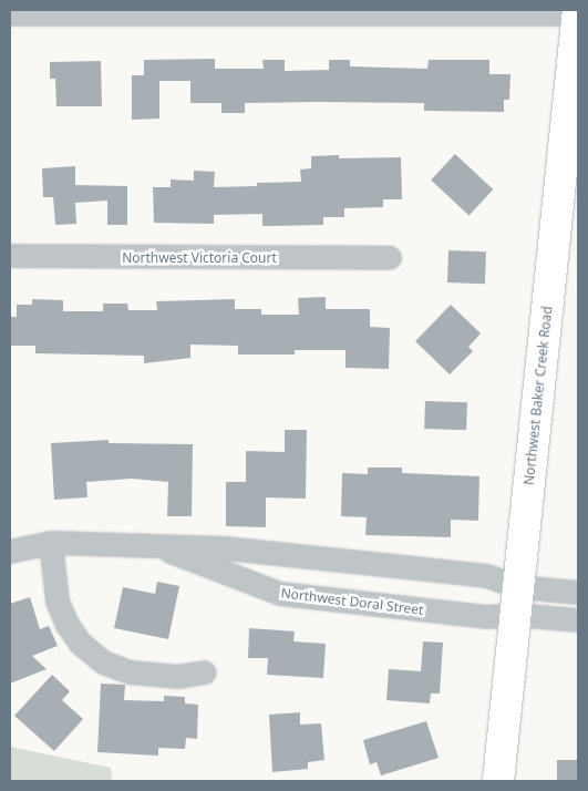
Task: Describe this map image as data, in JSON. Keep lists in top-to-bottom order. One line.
{"streets":{"main road":["Northwest Baker Creek Road"],"street":["Northwest Victoria Court","Northwest Doral Street"]},"crossings":[["Northwest Baker Creek Road","Northwest Doral Street"]]}
